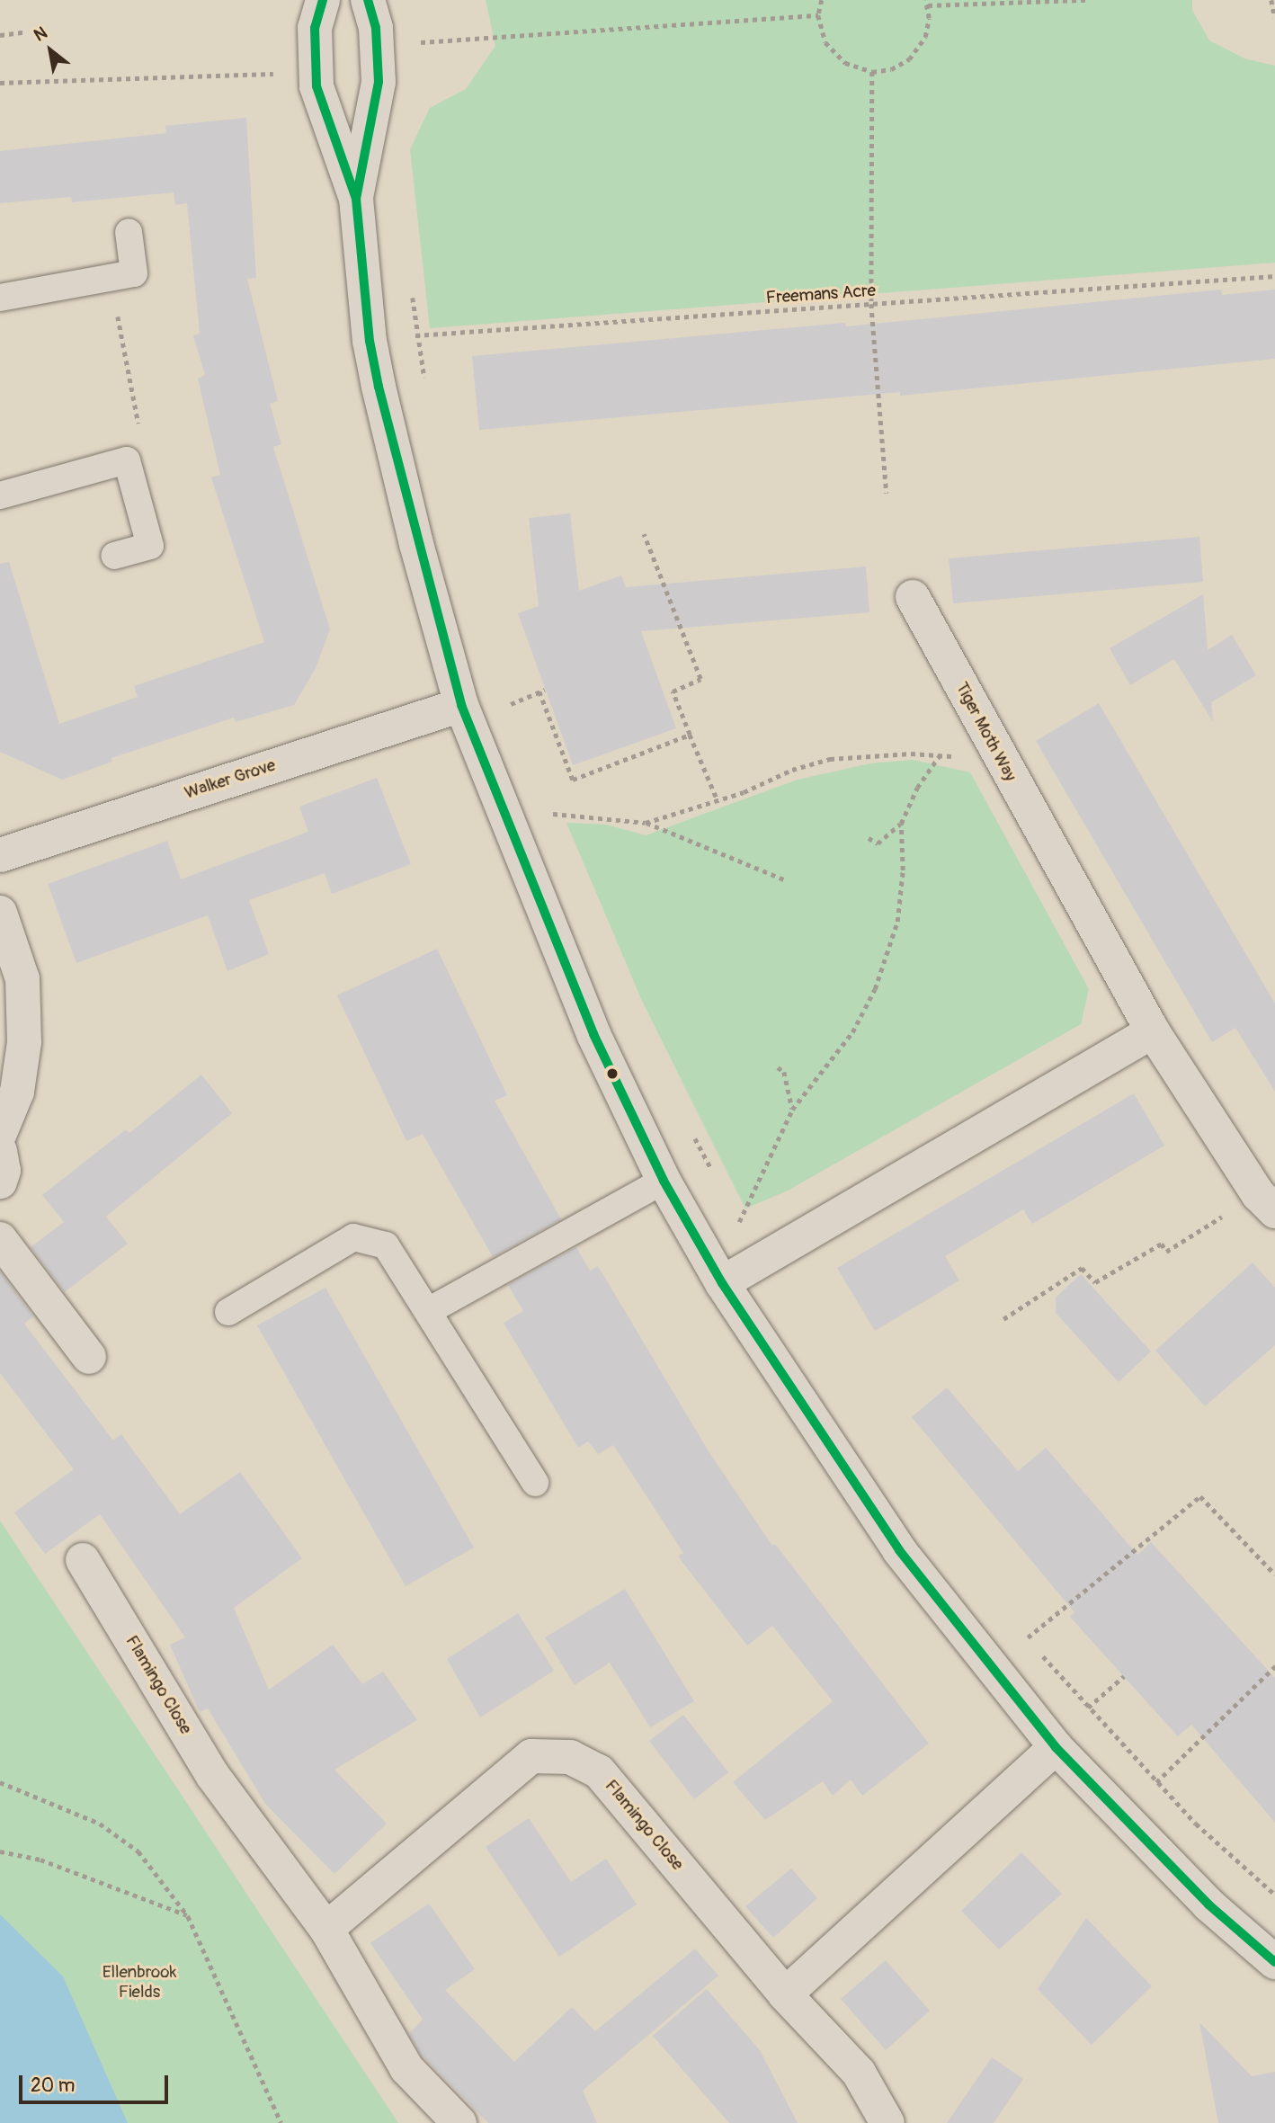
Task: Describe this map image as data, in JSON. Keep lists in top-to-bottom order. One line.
{"streets":{"street":["Tiger Moth Way","Walker Grove","Flamingo Close"],"path":["Freemans Acre"]},"parks":["Ellenbrook Fields"],"scale_bar":"20 m","north":"top left"}
